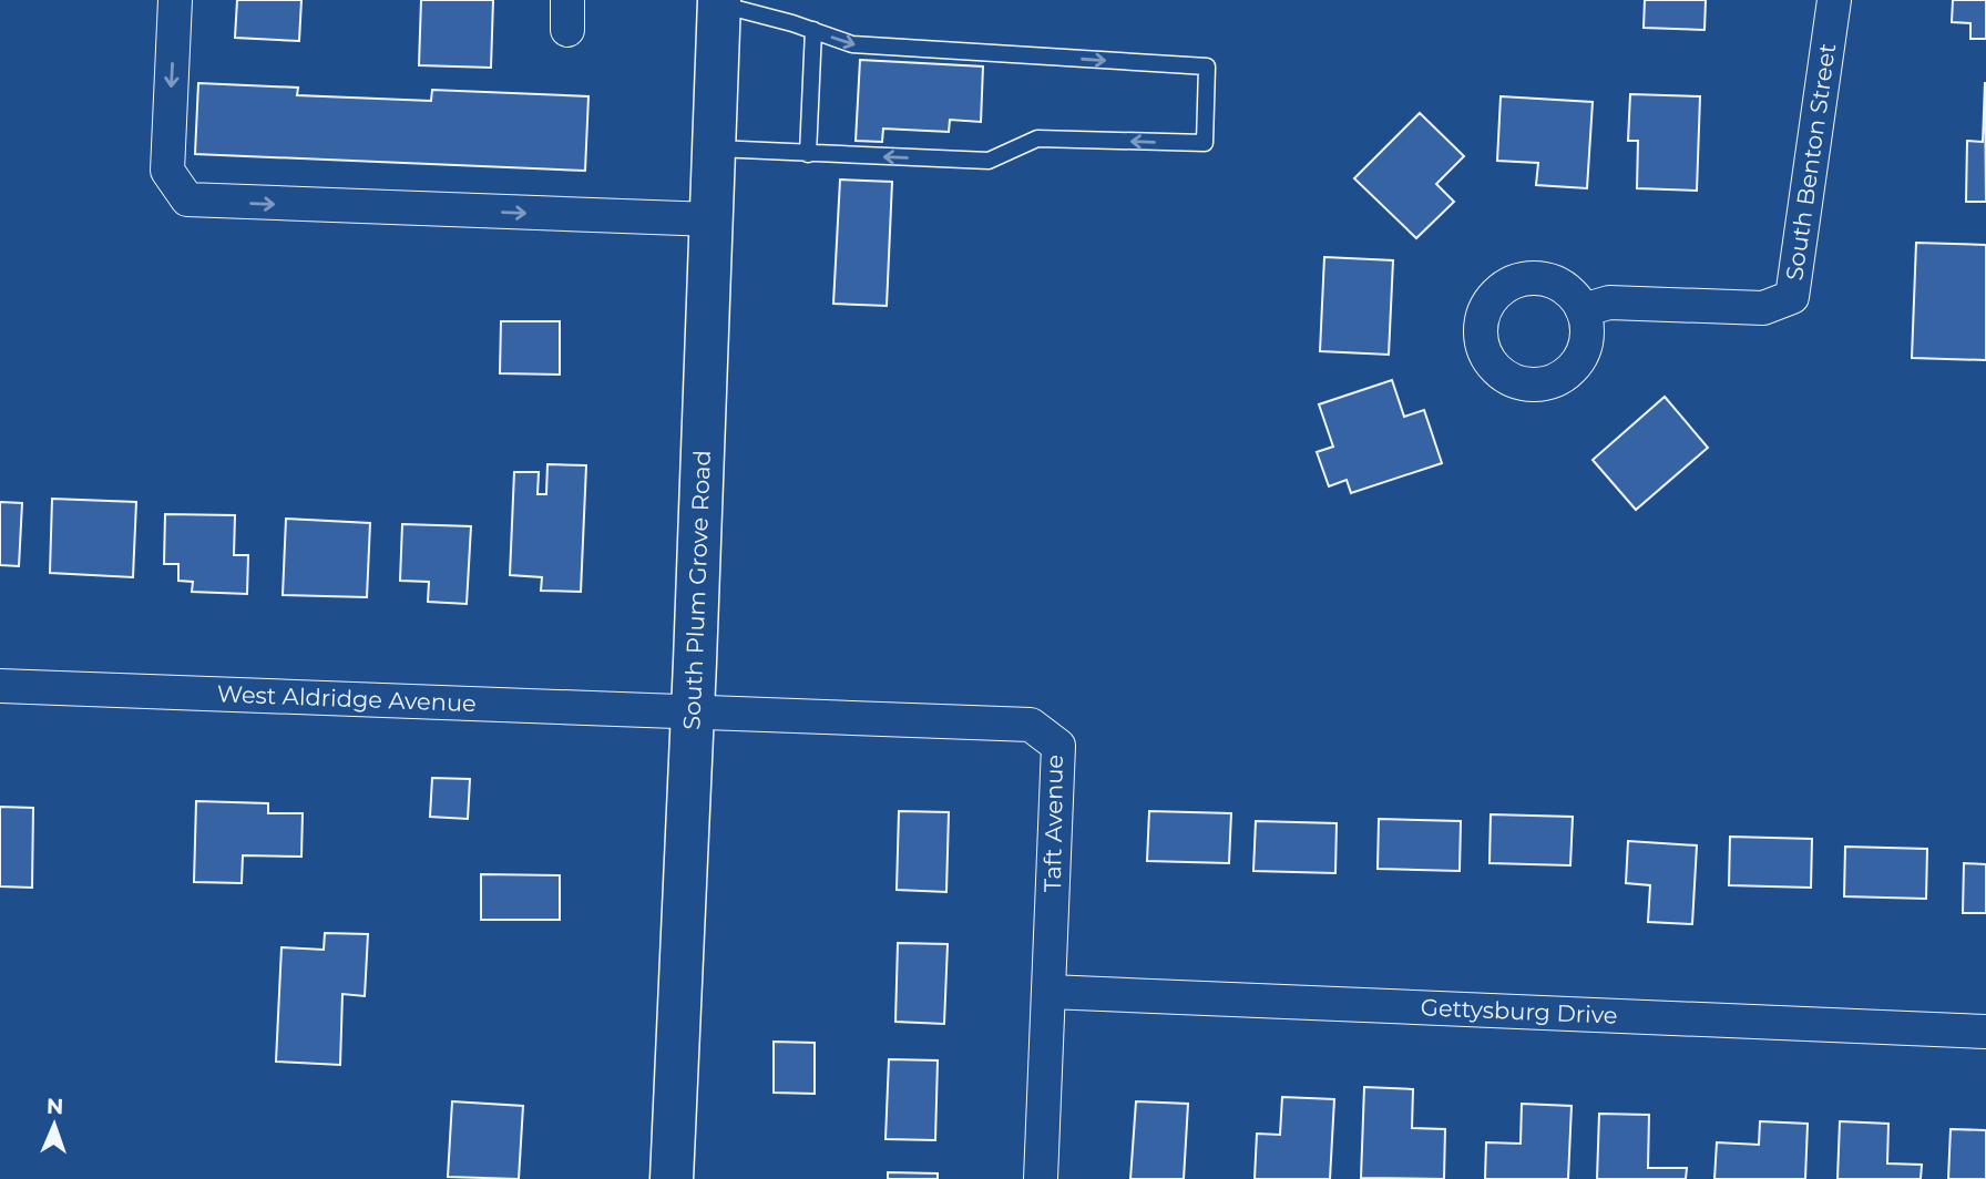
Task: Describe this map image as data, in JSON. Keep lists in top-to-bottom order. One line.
{"streets":{"main road":["South Plum Grove Road"],"street":["South Benton Street","West Aldridge Avenue","Taft Avenue","Gettysburg Drive"]},"crossings":[["South Plum Grove Road","West Aldridge Avenue"],["South Plum Grove Road","Taft Avenue"],["West Aldridge Avenue","Taft Avenue"],["Taft Avenue","Gettysburg Drive"]],"north":"top"}
